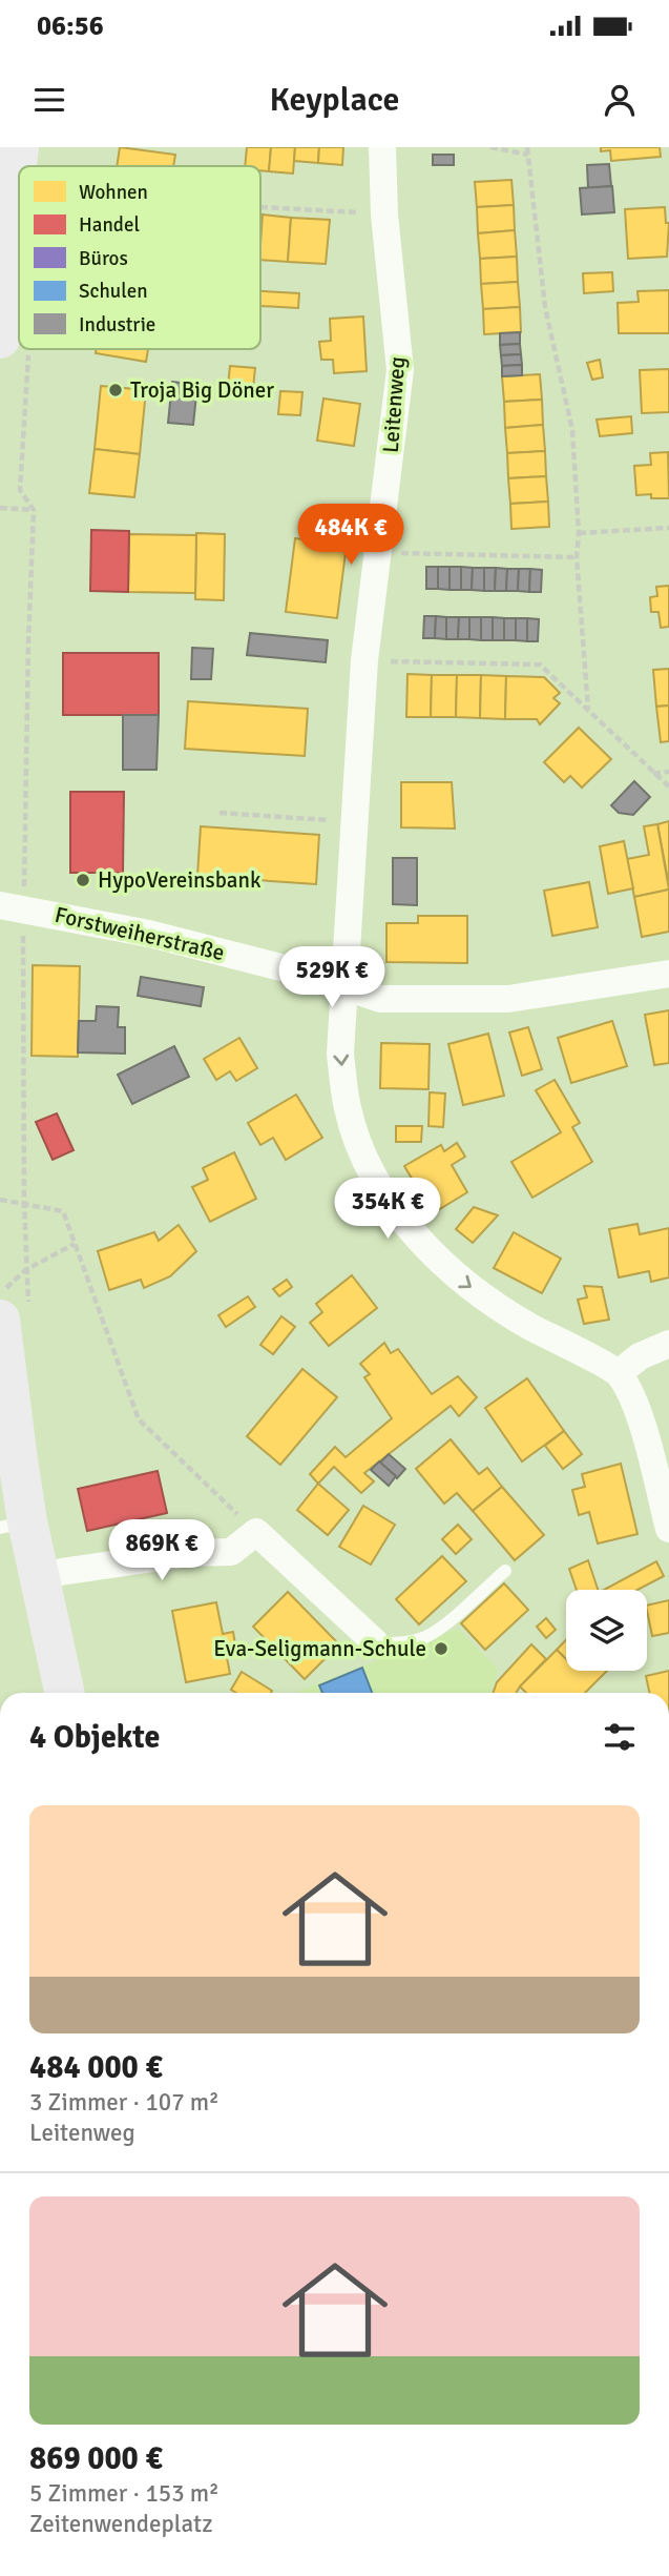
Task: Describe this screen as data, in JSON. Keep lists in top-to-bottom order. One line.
{"streets":{"street":["Leitenweg","Forstweiherstraße"]},"crossings":[["Leitenweg","Forstweiherstraße"]],"places":["Troja Big Döner","HypoVereinsbank","Eva-Seligmann-Schule"],"legend":["Wohnen","Handel","Büros","Schulen","Industrie"],"page":{"status":"06:56","header":"Keyplace","price":["484K €","529K €","354K €","869K €"],"heading":"4 Objekte","list":[{"name":"484 000 €","note":"3 Zimmer · 107 m² · Leitenweg"},{"name":"869 000 €","note":"5 Zimmer · 153 m² · Zeitenwendeplatz"}]}}
